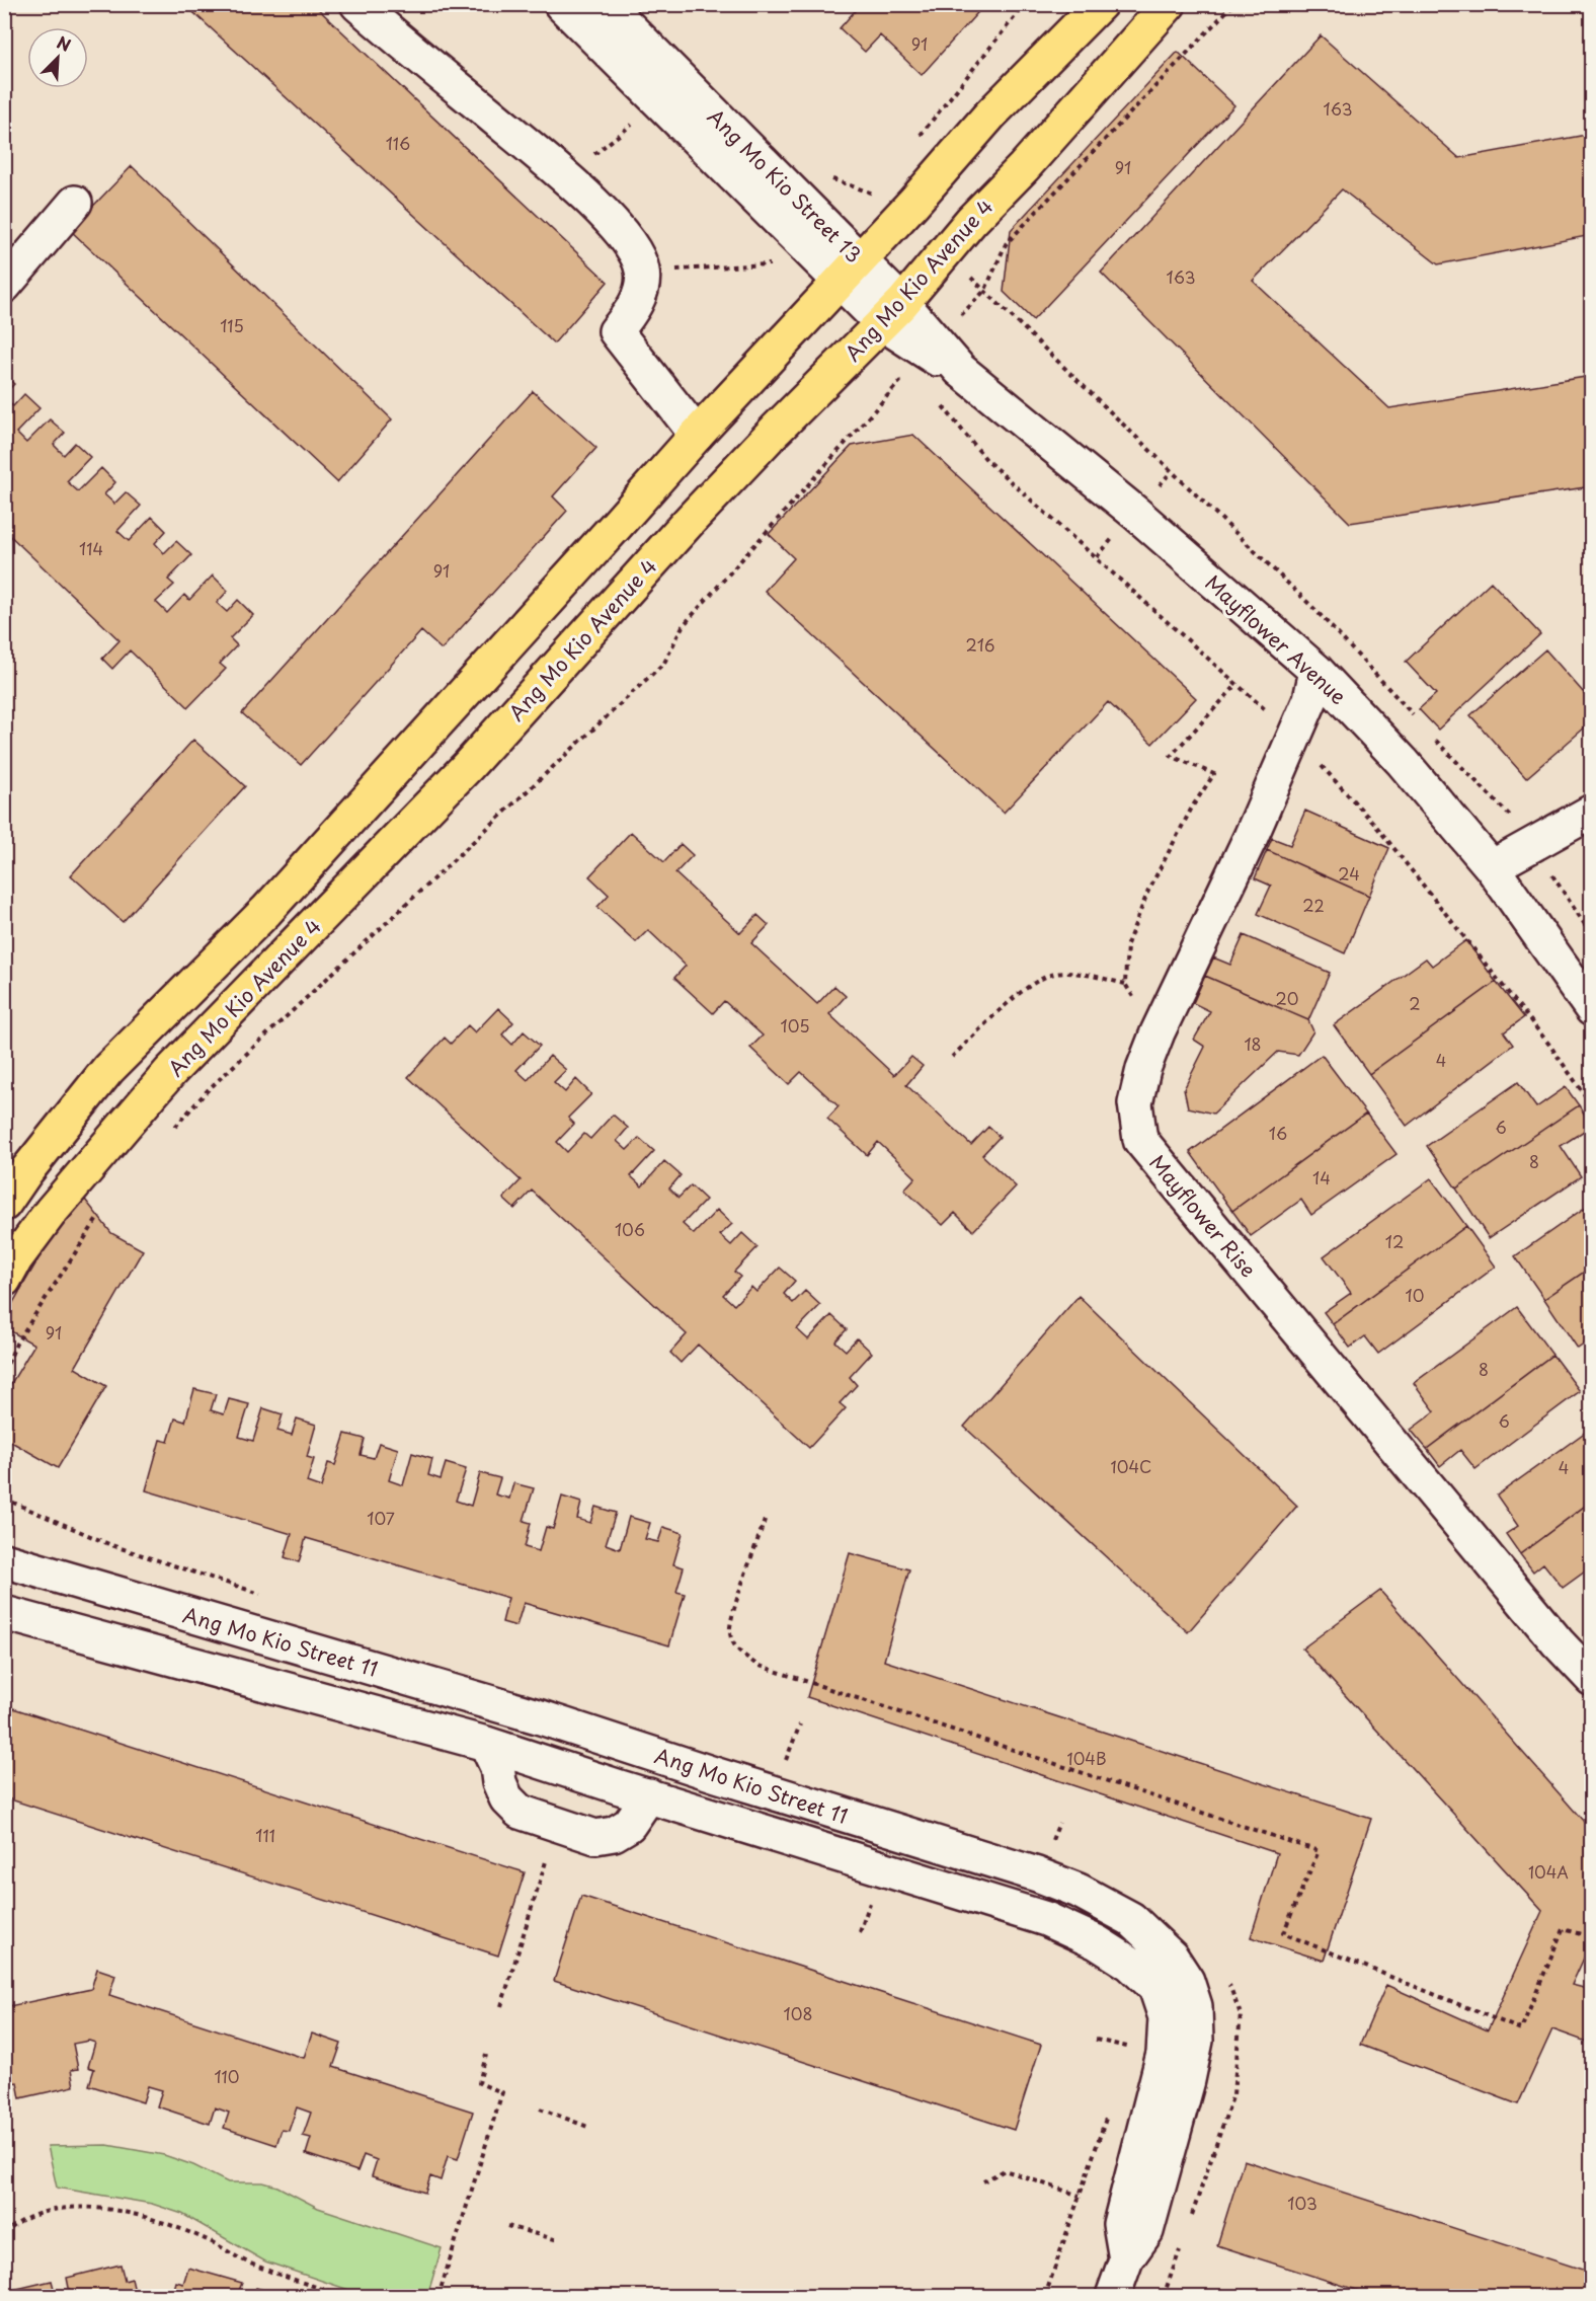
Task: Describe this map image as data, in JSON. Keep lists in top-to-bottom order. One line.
{"streets":{"main road":["Ang Mo Kio Avenue 4"],"street":["Ang Mo Kio Street 13","Mayflower Avenue","Mayflower Rise","Ang Mo Kio Street 11"]},"crossings":[["Ang Mo Kio Street 13","Ang Mo Kio Avenue 4"],["Ang Mo Kio Street 13","Mayflower Avenue"],["Mayflower Avenue","Mayflower Rise"]],"house_numbers":["91","163","116","91","163","115","114","91","216","24","22","20","2","105","18","4","6","16","8","14","106","12","10","91","8","6","104C","4","107","104B","111","104A","108","110","103"],"north":"top right"}
